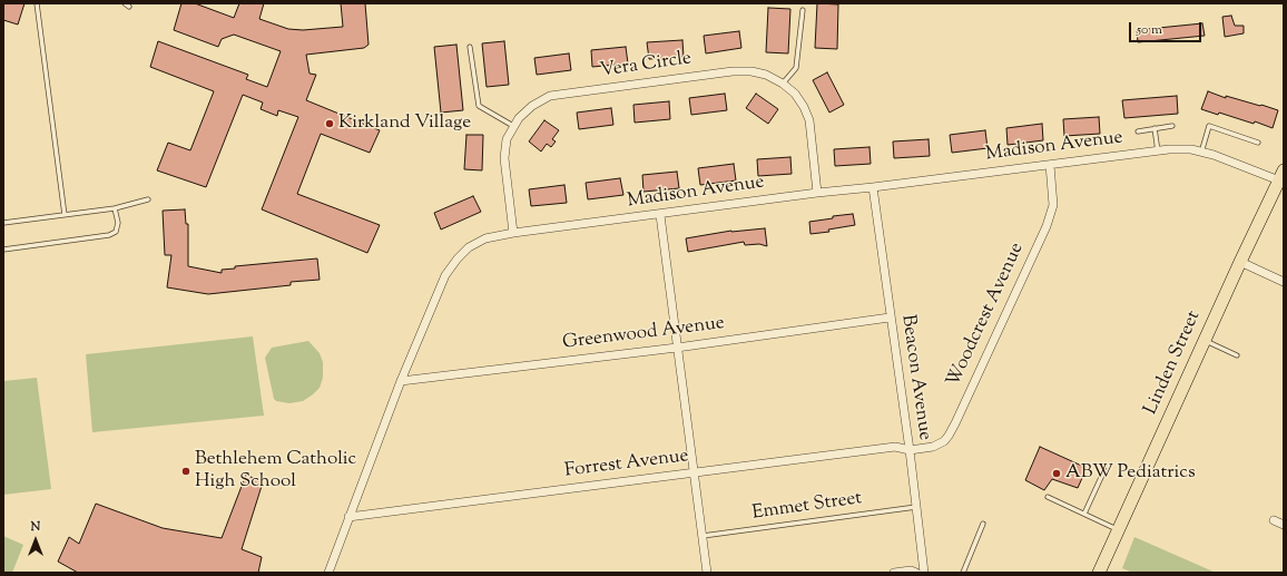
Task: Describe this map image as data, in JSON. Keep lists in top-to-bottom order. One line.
{"streets":{"main road":["Linden Street"],"street":["Vera Circle","Madison Avenue","Woodcrest Avenue","Greenwood Avenue","Beacon Avenue","Forrest Avenue"],"lane":["Emmet Street"]},"crossings":[["Vera Circle","Madison Avenue"],["Madison Avenue","Woodcrest Avenue"],["Madison Avenue","Greenwood Avenue"],["Madison Avenue","Linden Street"],["Madison Avenue","Beacon Avenue"],["Madison Avenue","Forrest Avenue"],["Woodcrest Avenue","Beacon Avenue"],["Woodcrest Avenue","Forrest Avenue"],["Greenwood Avenue","Beacon Avenue"],["Beacon Avenue","Forrest Avenue"],["Beacon Avenue","Emmet Street"]],"places":["Kirkland Village","Bethlehem Catholic High School","ABW Pediatrics"],"scale_bar":"50 m","north":"top"}
